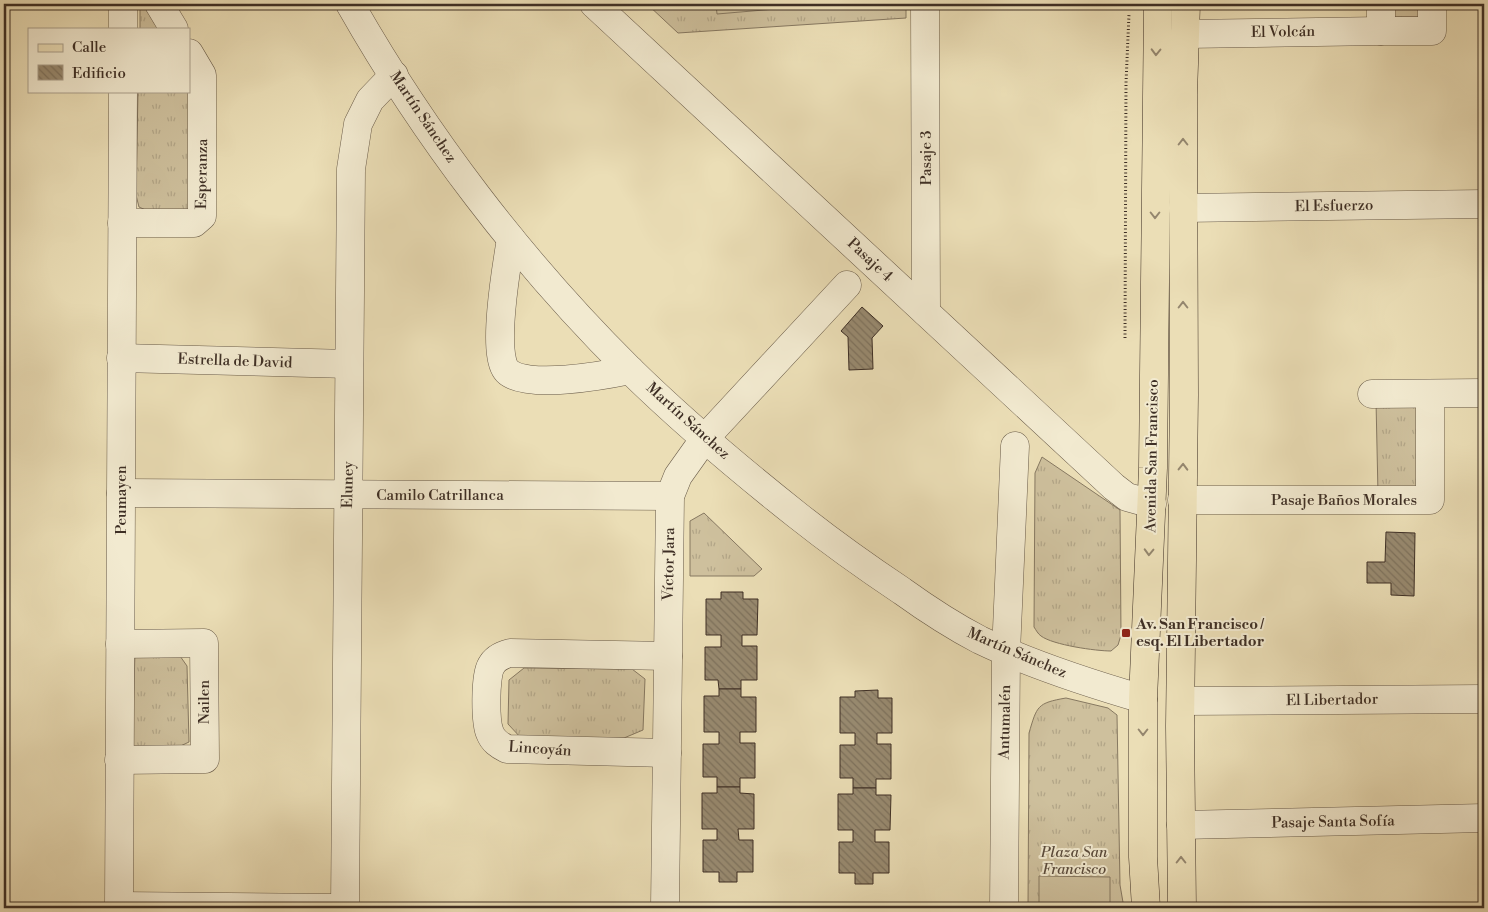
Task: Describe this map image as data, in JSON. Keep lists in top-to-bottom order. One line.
{"streets":{"main road":["Avenida San Francisco"],"street":["El Volcán","Martín Sánchez","Pasaje 3","Esperanza","El Esfuerzo","Pasaje 4","Estrella de David","Eluney","Camilo Catrillanca","Peumayen","Pasaje Baños Morales","Víctor Jara","El Libertador","Nailen","Antumalén","Lincoyán","Pasaje Santa Sofía"]},"crossings":[["El Volcán","Avenida San Francisco"],["Martín Sánchez","Avenida San Francisco"],["Martín Sánchez","Eluney"],["Martín Sánchez","Víctor Jara"],["Martín Sánchez","Antumalén"],["Pasaje 3","Pasaje 4"],["Esperanza","Peumayen"],["El Esfuerzo","Avenida San Francisco"],["Pasaje 4","Avenida San Francisco"],["Estrella de David","Eluney"],["Estrella de David","Peumayen"],["Avenida San Francisco","Pasaje Baños Morales"],["Avenida San Francisco","El Libertador"],["Avenida San Francisco","Pasaje Santa Sofía"],["Eluney","Camilo Catrillanca"],["Camilo Catrillanca","Peumayen"],["Camilo Catrillanca","Víctor Jara"],["Peumayen","Nailen"],["Víctor Jara","Lincoyán"]],"parks":["Plaza San Francisco"],"places":{"transit":["Av. San Francisco / esq. El Libertador"]},"legend":["Calle","Edificio"]}
